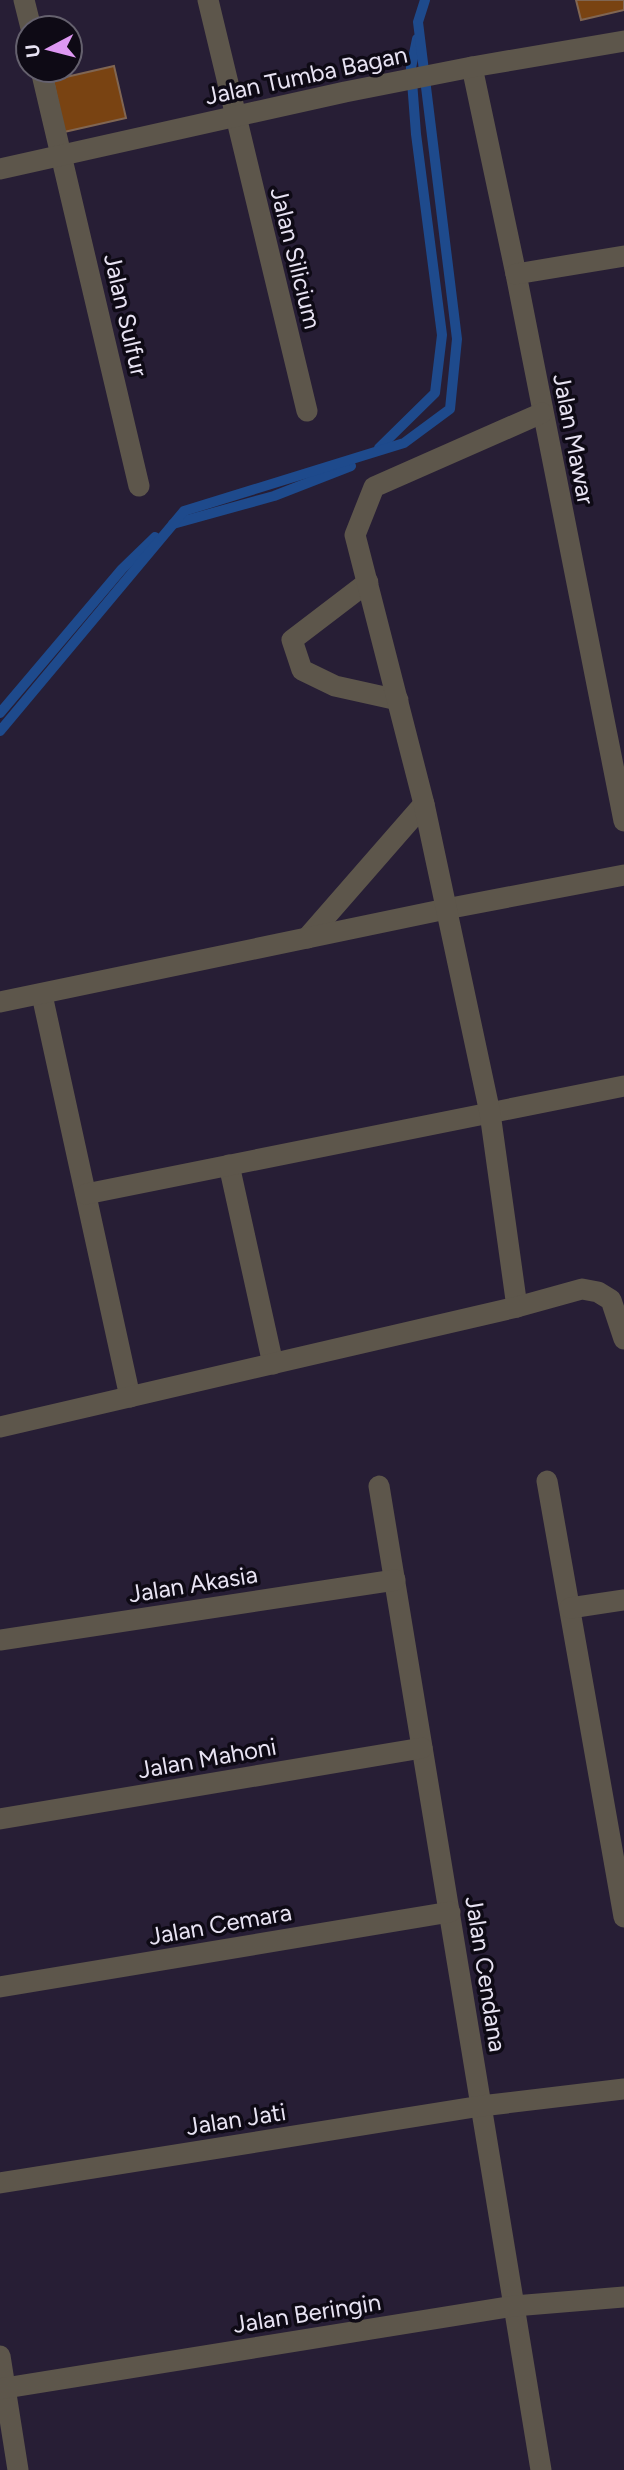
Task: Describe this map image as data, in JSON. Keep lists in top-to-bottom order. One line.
{"streets":{"street":["Jalan Tumba Bagan","Jalan Silicium","Jalan Sulfur","Jalan Mawar","Jalan Akasia","Jalan Mahoni","Jalan Cemara","Jalan Cendana","Jalan Jati","Jalan Beringin"]},"crossings":[["Jalan Tumba Bagan","Jalan Silicium"],["Jalan Tumba Bagan","Jalan Sulfur"],["Jalan Tumba Bagan","Jalan Mawar"],["Jalan Akasia","Jalan Cendana"],["Jalan Mahoni","Jalan Cendana"],["Jalan Cemara","Jalan Cendana"],["Jalan Cendana","Jalan Jati"],["Jalan Cendana","Jalan Beringin"]],"north":"left"}
